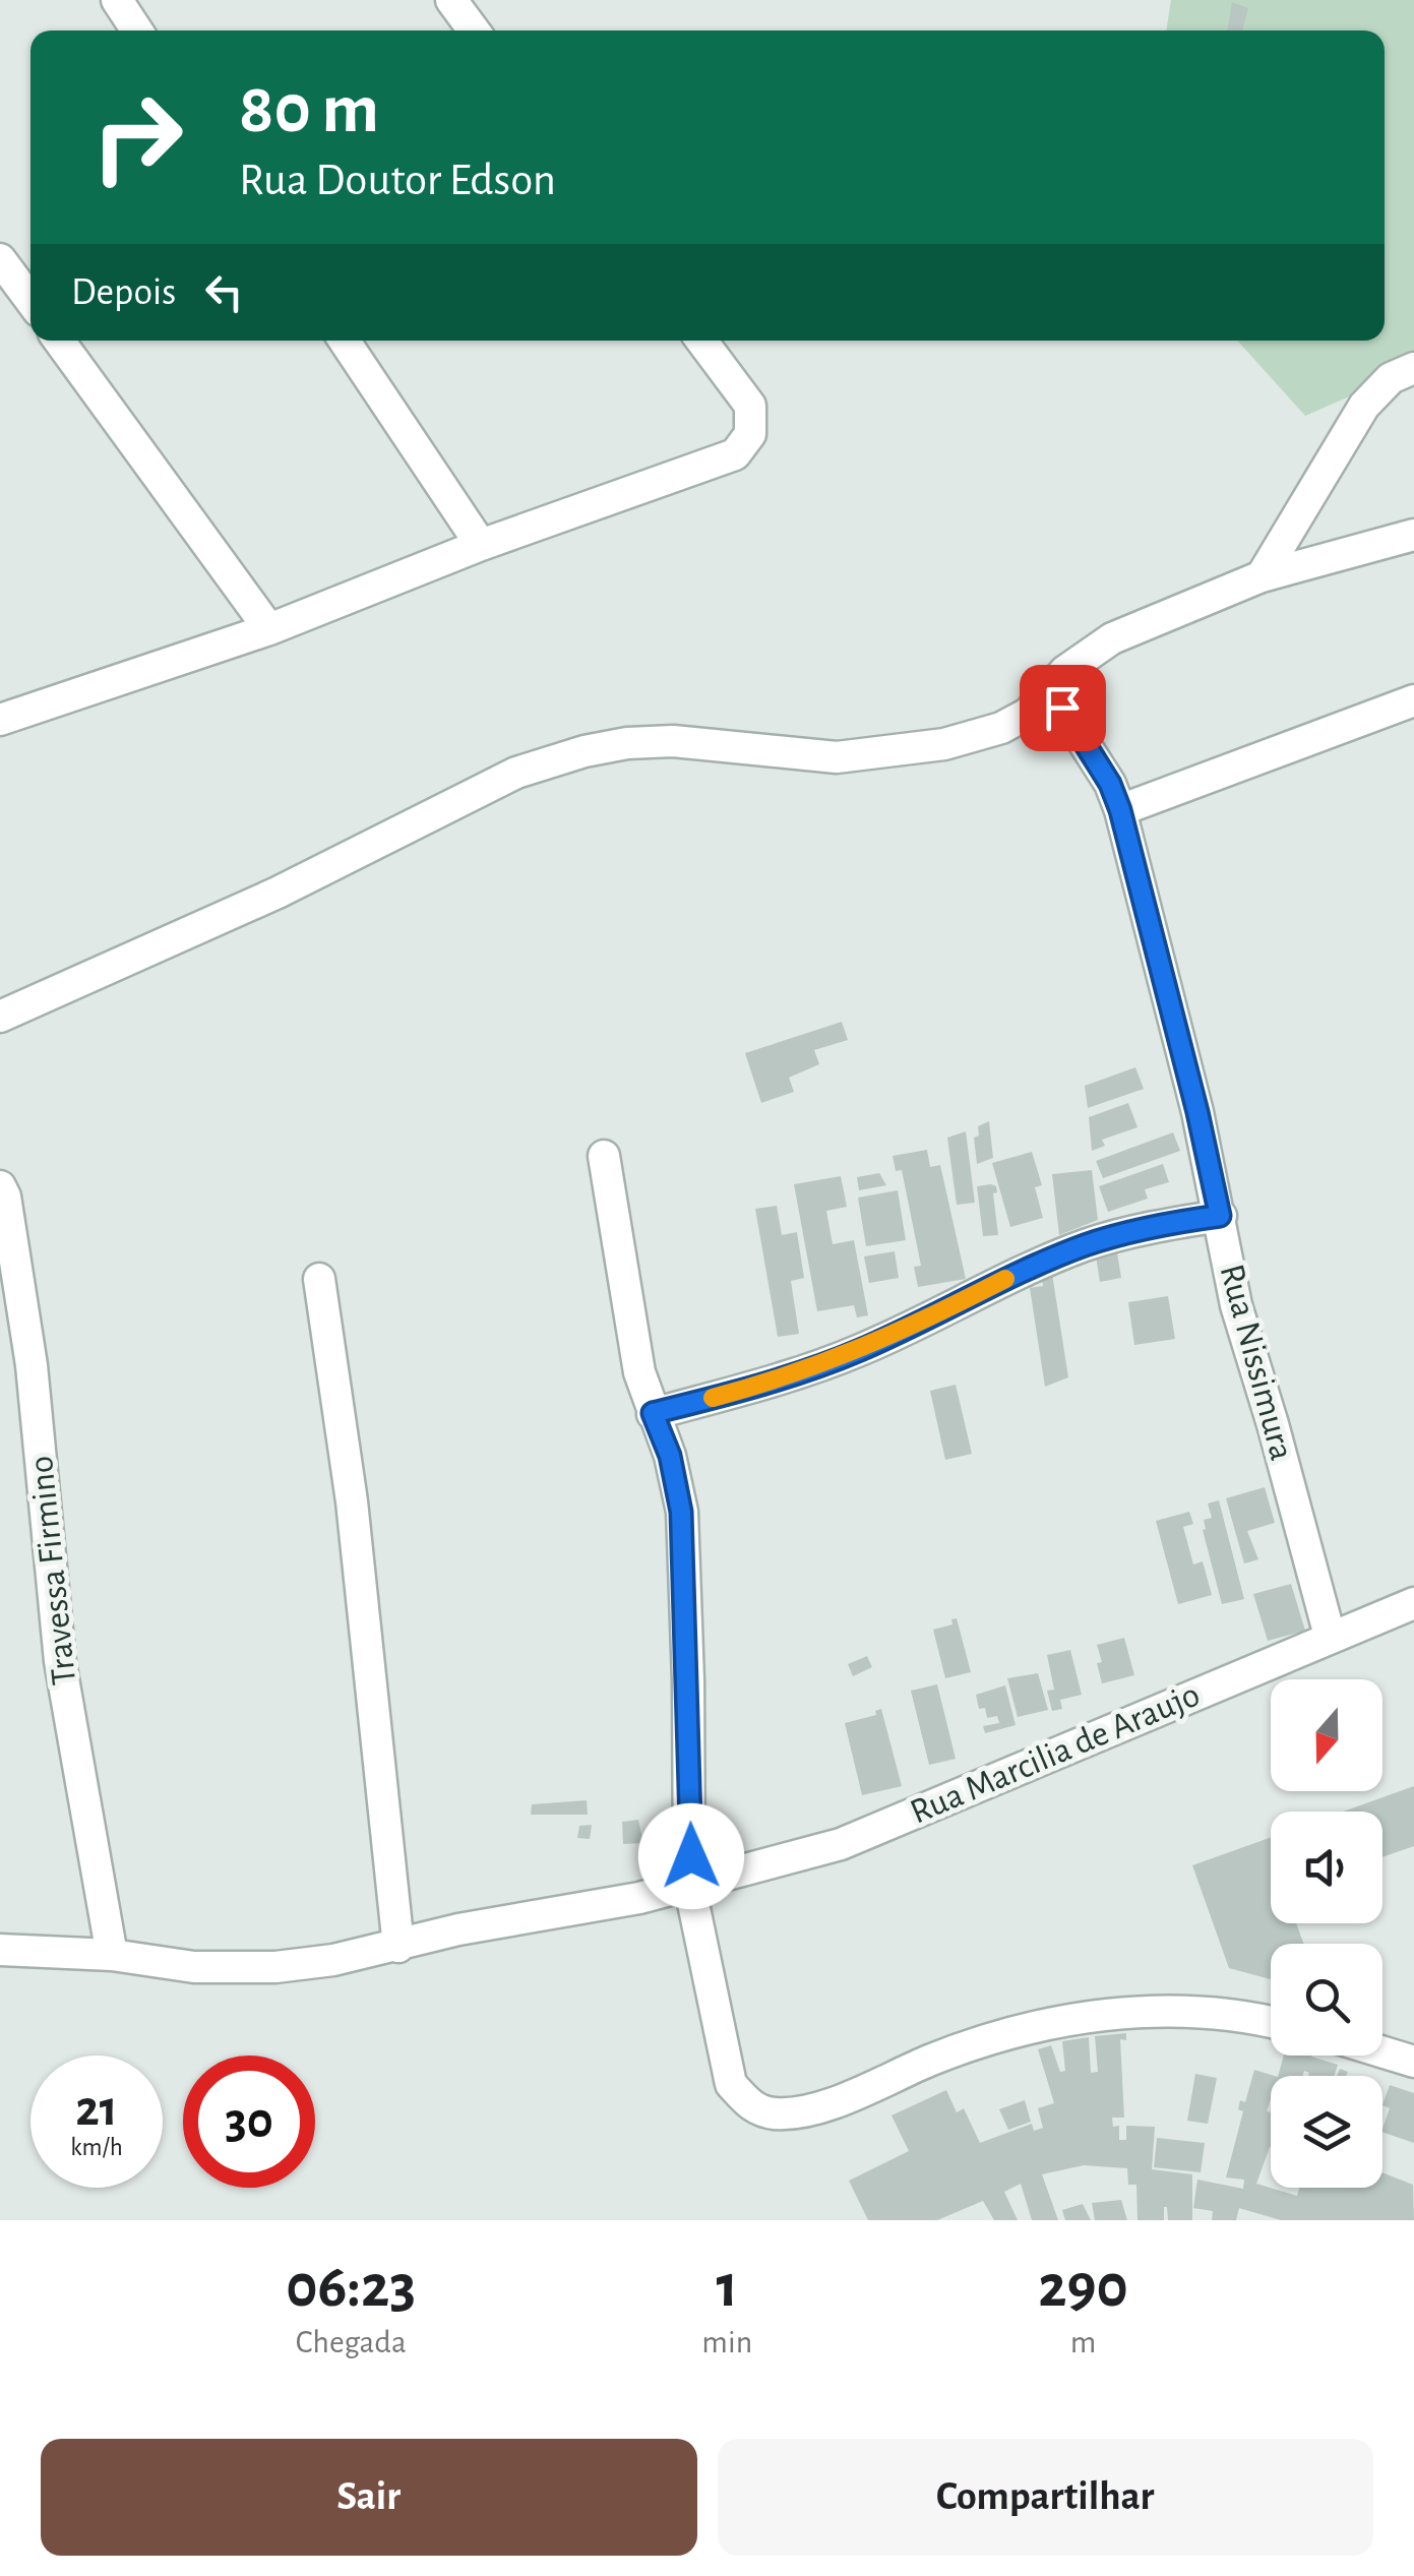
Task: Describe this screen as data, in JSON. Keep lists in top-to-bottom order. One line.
{"streets":{"street":["Rua Nissimura","Travessa Firmino","Rua Marcilia de Araujo"]},"crossings":[["Rua Nissimura","Rua Marcilia de Araujo"],["Travessa Firmino","Rua Marcilia de Araujo"]],"north":"bottom","page":{"turn":["80 m","Rua Doutor Edson"],"then":"Depois","speed":"21 km/h","limit":"30","eta":["06:23","Chegada","1","min","290","m"],"buttons":["Sair","Compartilhar"]}}
